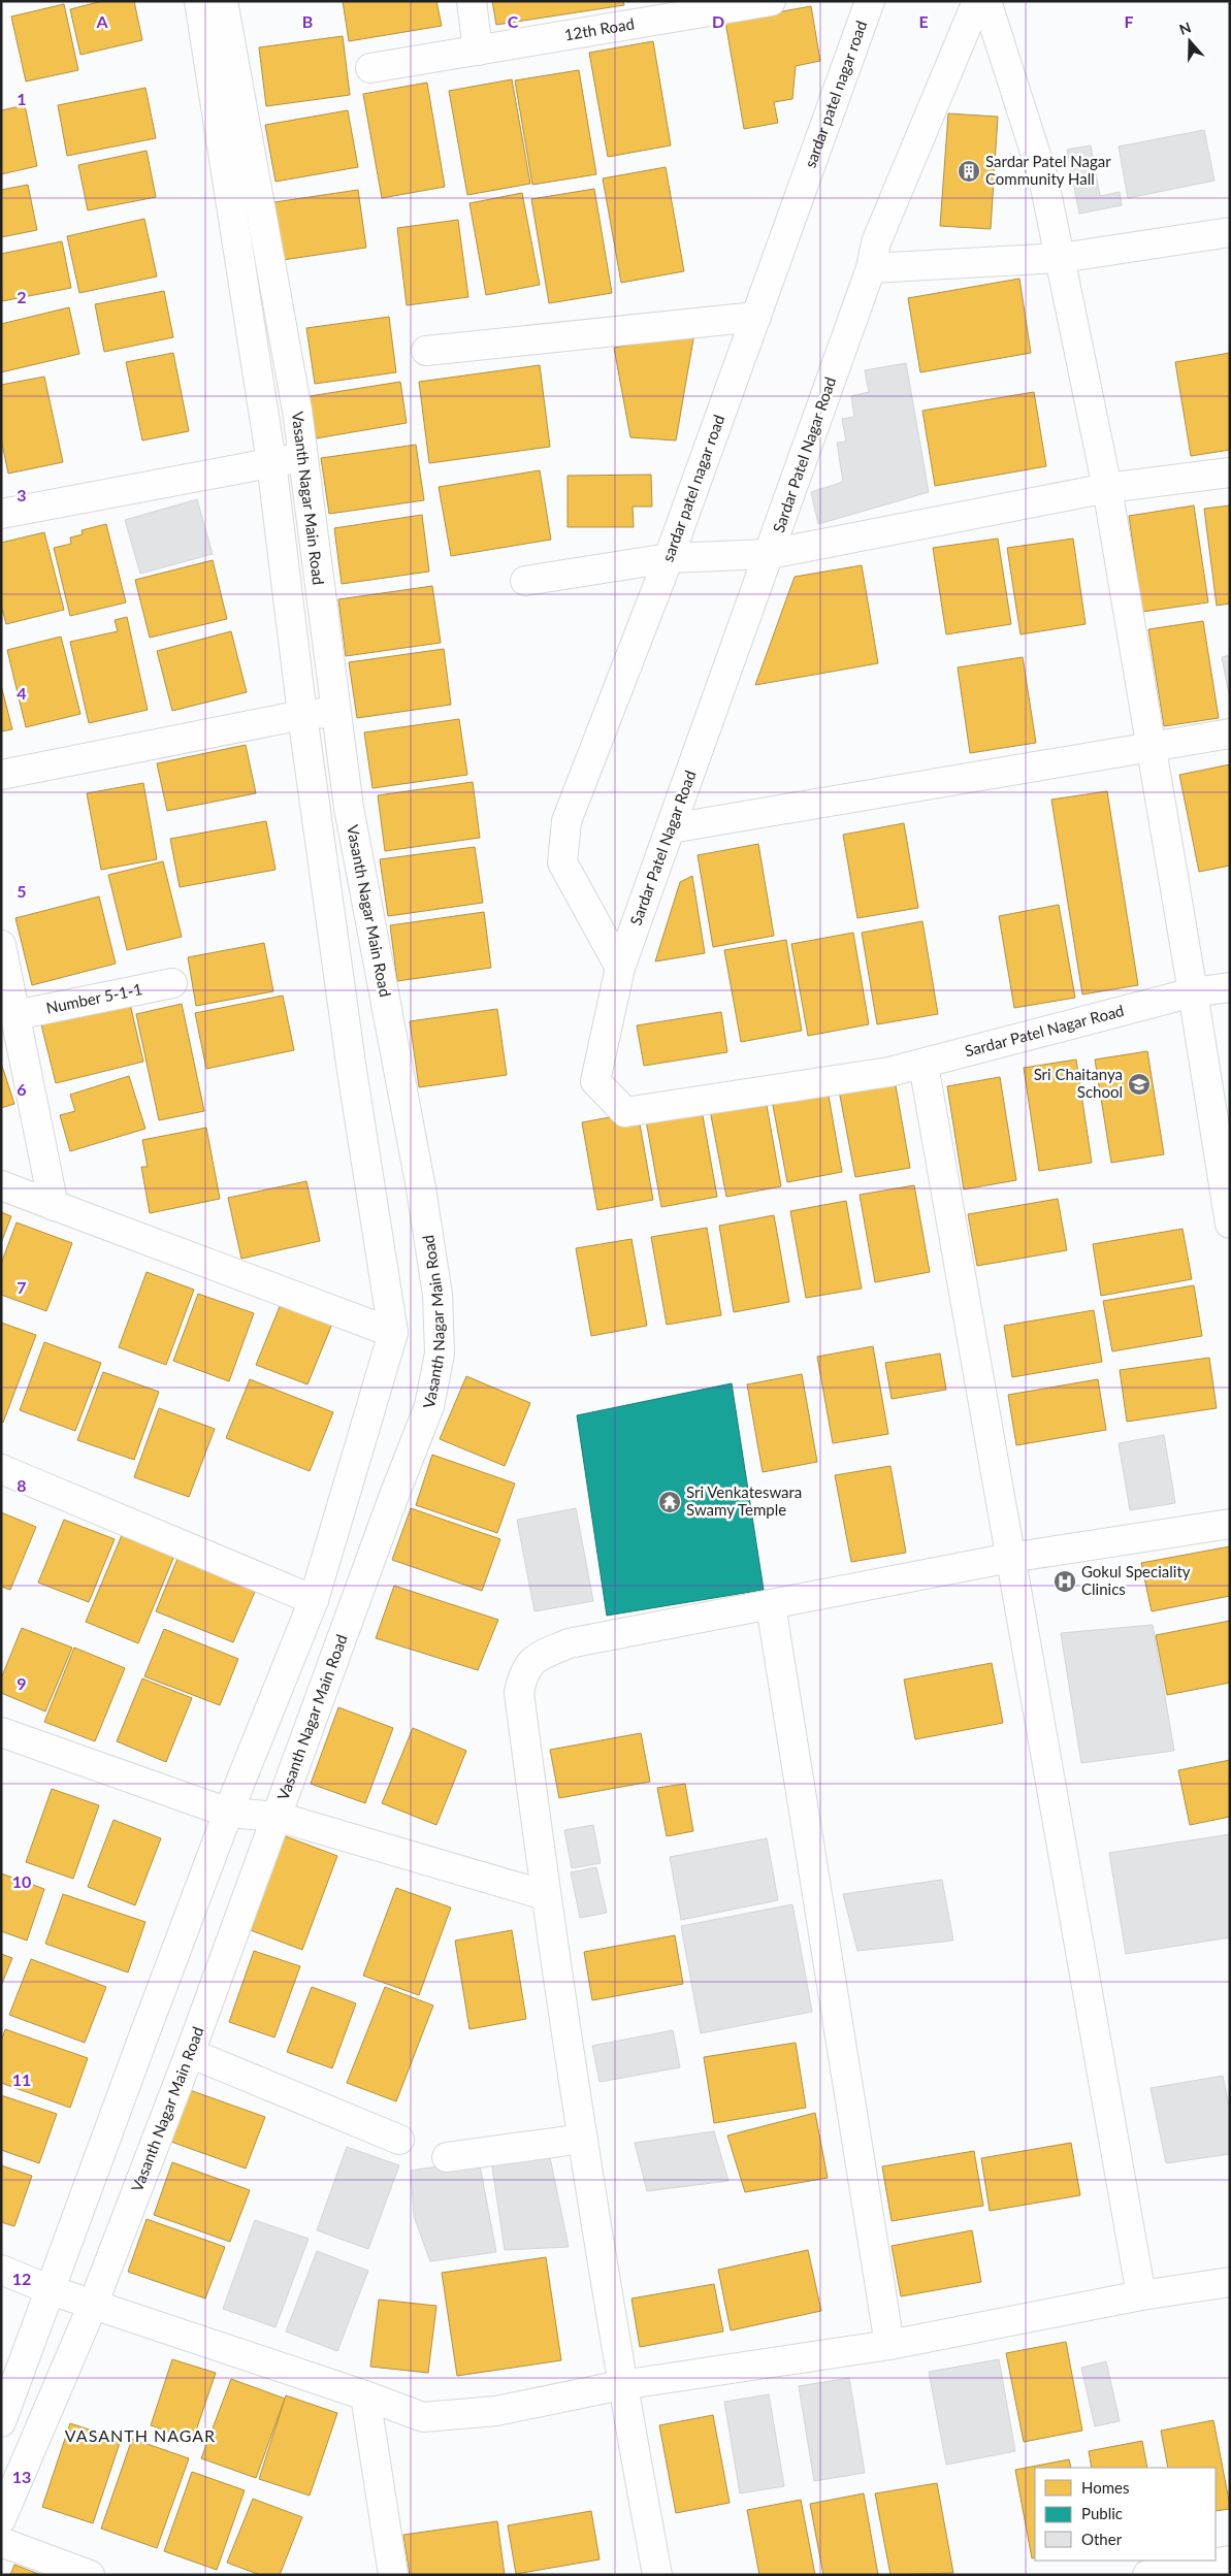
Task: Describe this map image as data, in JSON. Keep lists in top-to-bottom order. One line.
{"streets":{"street":["12th Road","sardar patel nagar road","Sardar Patel Nagar Road","Vasanth Nagar Main Road","Number 5-1-1"]},"crossings":[["sardar patel nagar road","Sardar Patel Nagar Road"]],"districts":["VASANTH NAGAR"],"places":{"building":["Sardar Patel Nagar Community Hall"],"school or university":["Sri Chaitanya School"],"temple":["Sri Venkateswara Swamy Temple"],"hospital":["Gokul Speciality Clinics"]},"legend":["Homes","Public","Other"],"north":"top","grid":{"columns":["A","B","C","D","E","F"],"rows":["1","2","3","4","5","6","7","8","9","10","11","12","13"]}}
